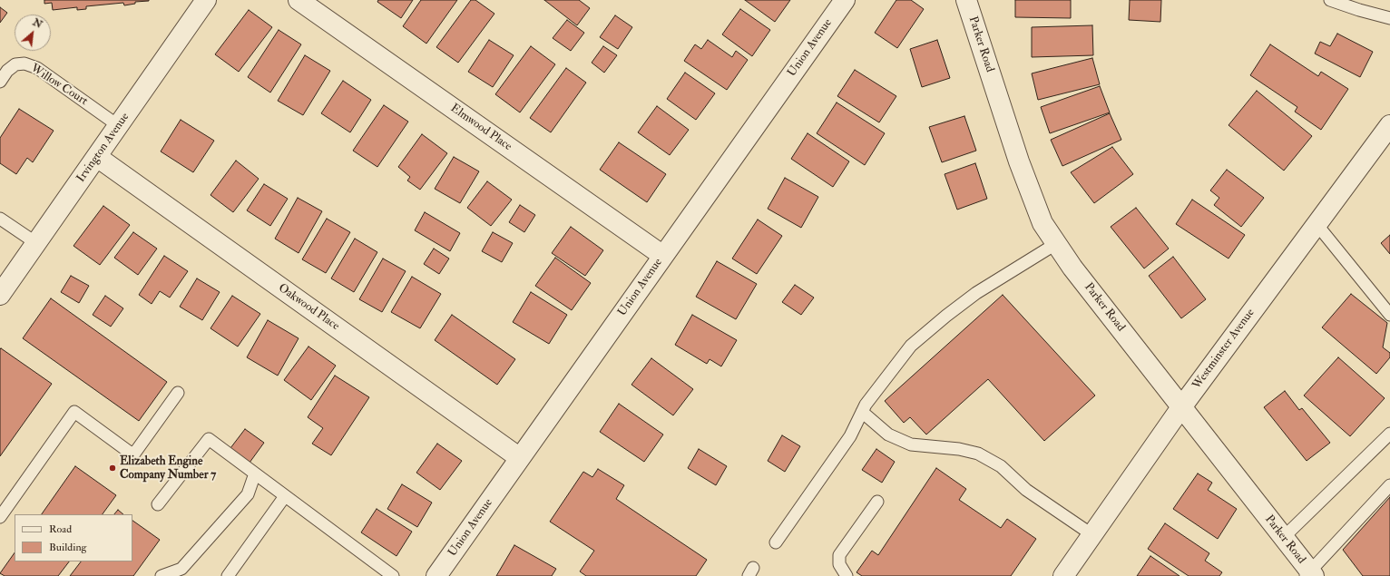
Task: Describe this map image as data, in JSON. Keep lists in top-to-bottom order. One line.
{"streets":{"street":["Parker Road","Union Avenue","Elmwood Place","Irvington Avenue","Oakwood Place","Westminster Avenue"],"lane":["Willow Court"]},"crossings":[["Parker Road","Westminster Avenue"],["Union Avenue","Elmwood Place"],["Union Avenue","Oakwood Place"],["Willow Court","Irvington Avenue"],["Irvington Avenue","Oakwood Place"]],"places":["Elizabeth Engine Company Number 7"],"legend":["Road","Building"],"north":"top right"}
